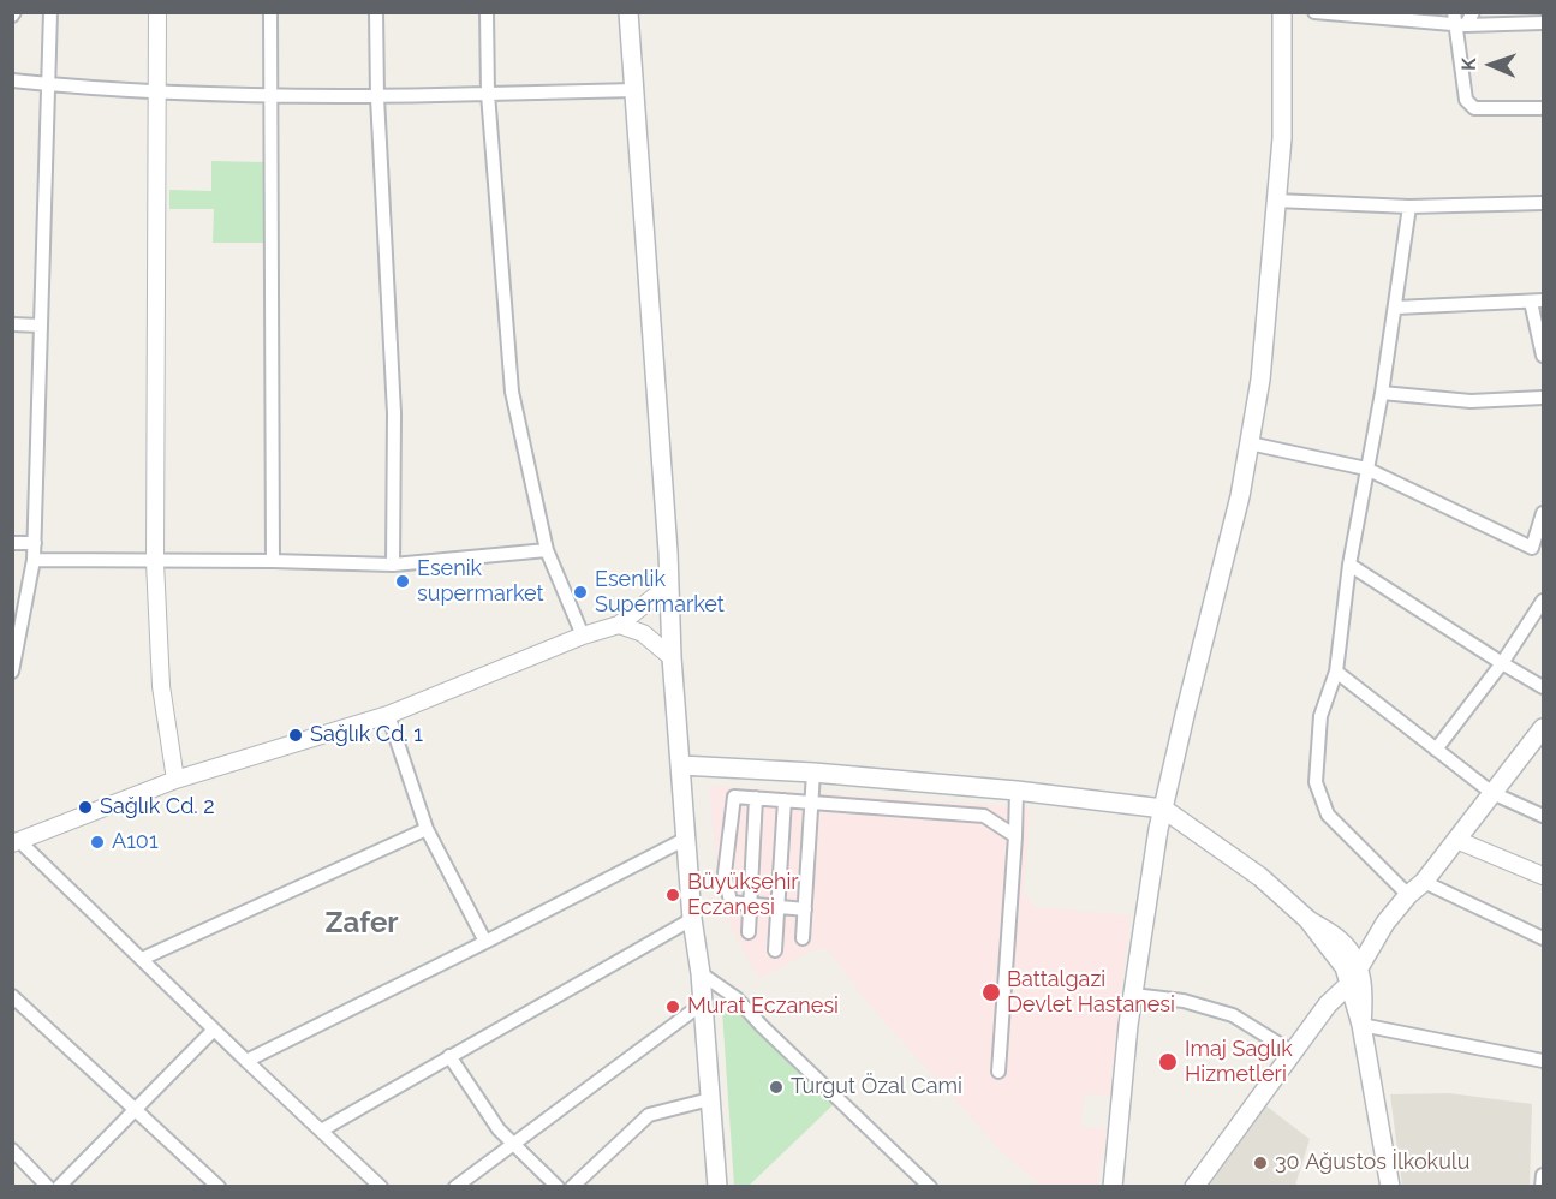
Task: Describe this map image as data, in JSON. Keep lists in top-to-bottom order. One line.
{"districts":["Zafer"],"places":["Esenik supermarket","Esenlik Supermarket","Sağlık Cd. 1","Sağlık Cd. 2","A101","Büyükşehir Eczanesi","Battalgazi Devlet Hastanesi","Murat Eczanesi","Imaj Saglık Hizmetleri","Turgut Özal Cami","30 Ağustos İlkokulu"],"north":"left"}
